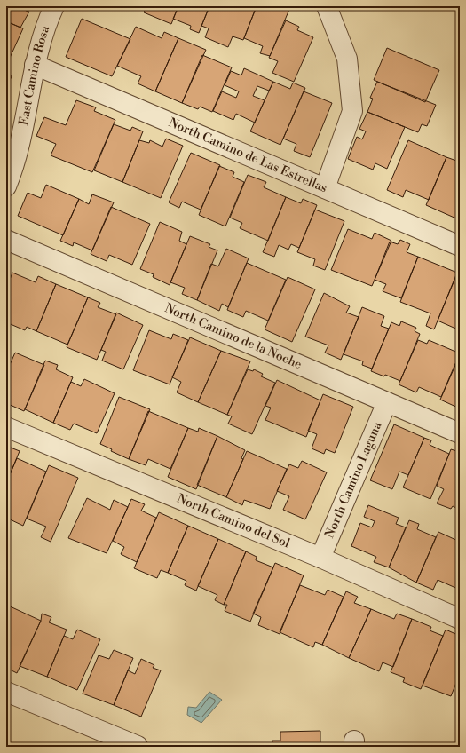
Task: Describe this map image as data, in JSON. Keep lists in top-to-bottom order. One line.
{"streets":{"street":["East Camino Rosa","North Camino de Las Estrellas","North Camino de la Noche","North Camino Laguna","North Camino del Sol"]},"crossings":[["East Camino Rosa","North Camino de Las Estrellas"],["North Camino de la Noche","North Camino Laguna"],["North Camino Laguna","North Camino del Sol"]]}
